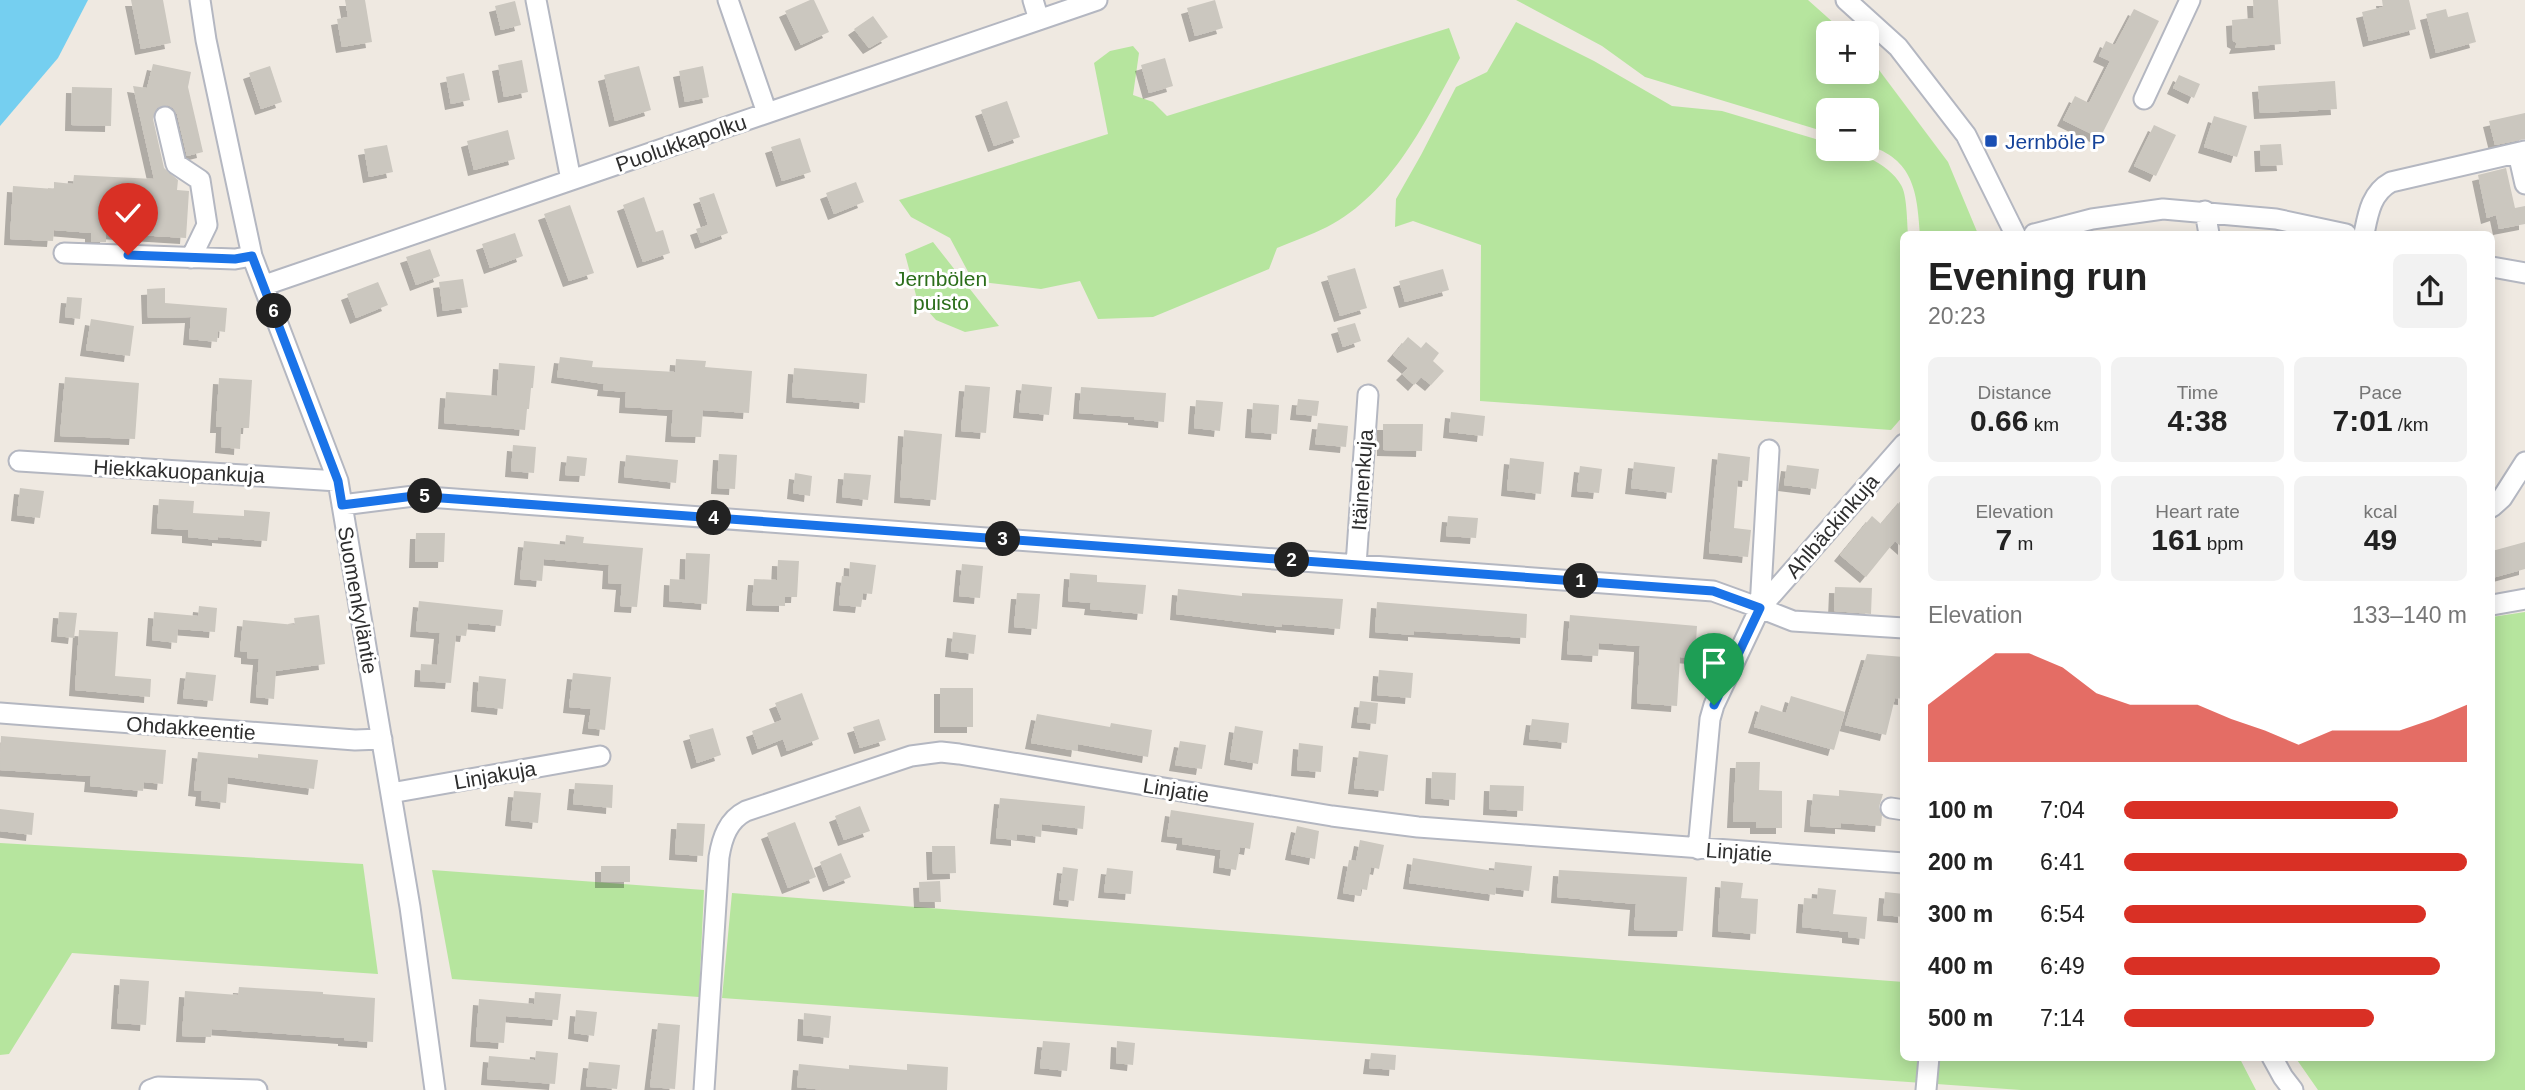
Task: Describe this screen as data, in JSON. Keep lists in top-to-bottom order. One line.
{"streets":{"street":["Puolukkapolku","Hiekkakuopankuja","Itäinenkuja","Ahlbäckinkuja","Suomenkyläntie","Ohdakkeentie","Linjakuja","Linjatie"]},"crossings":[["Puolukkapolku","Suomenkyläntie"],["Hiekkakuopankuja","Suomenkyläntie"],["Suomenkyläntie","Ohdakkeentie"],["Suomenkyläntie","Linjakuja"]],"parks":["Jernbölen puisto"],"places":{"transit":["Jernböle P"]},"page":{"map_buttons":["+","−"],"heading":["Evening run","20:23"],"pins":["6","5","4","3","2","1"],"stats":[["Distance","0.66 km"],["Time","4:38"],["Pace","7:01 /km"],["Elevation","7 m"],["Heart rate","161 bpm"],["kcal","49"]],"chart":["Elevation","133–140 m"],"list":[{"name":"100 m","note":"7:04"},{"name":"200 m","note":"6:41"},{"name":"300 m","note":"6:54"},{"name":"400 m","note":"6:49"},{"name":"500 m","note":"7:14"}]}}
